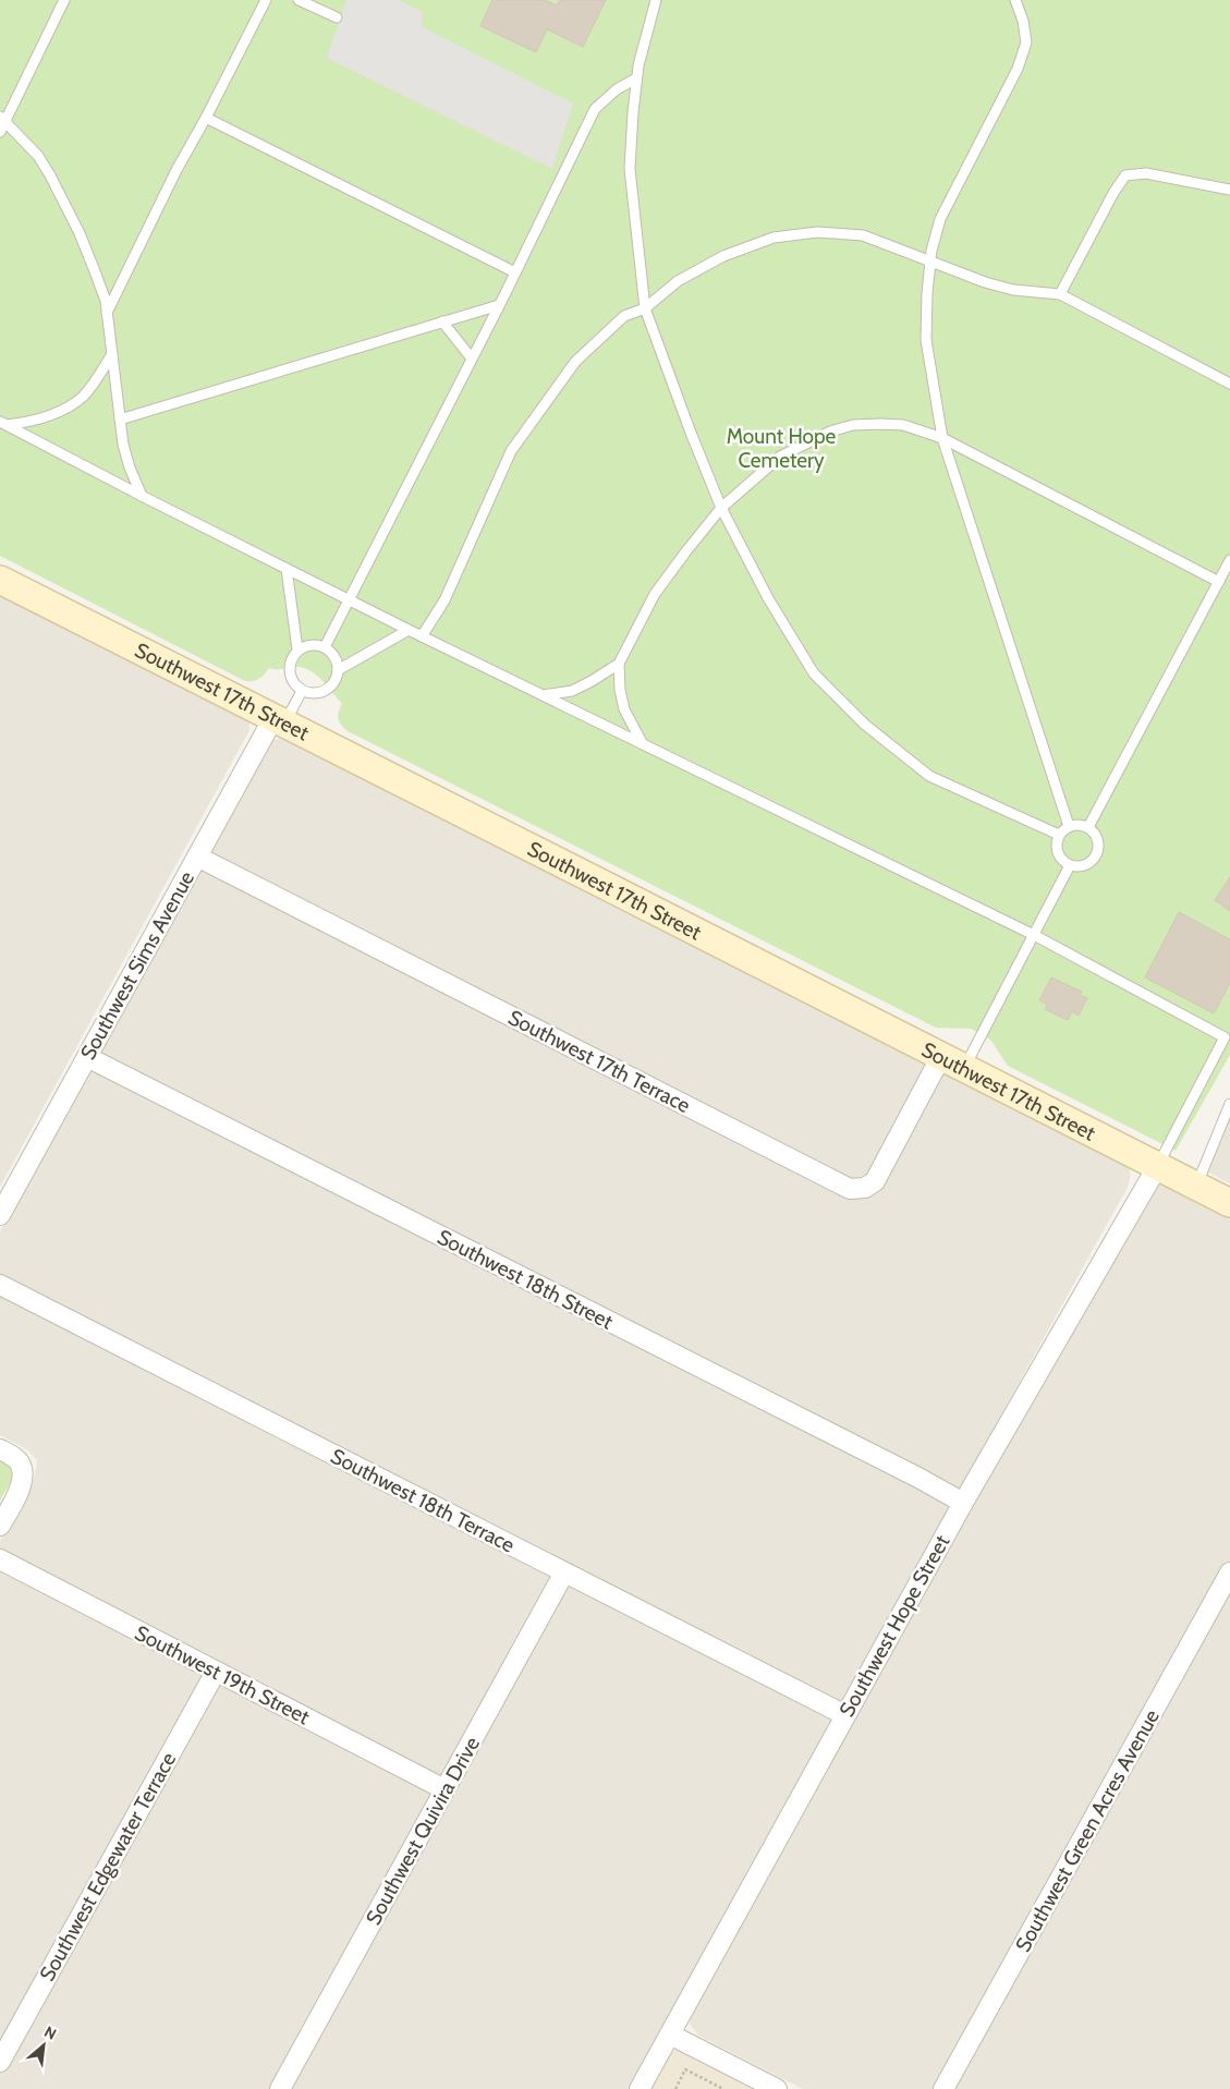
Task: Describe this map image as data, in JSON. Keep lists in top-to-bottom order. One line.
{"streets":{"main road":["Southwest 17th Street"],"street":["Southwest Sims Avenue","Southwest 17th Terrace","Southwest 18th Street","Southwest 18th Terrace","Southwest Hope Street","Southwest 19th Street","Southwest Quivira Drive","Southwest Green Acres Avenue","Southwest Edgewater Terrace"]},"crossings":[["Southwest 17th Street","Southwest Sims Avenue"],["Southwest 17th Street","Southwest 17th Terrace"],["Southwest 17th Street","Southwest Hope Street"],["Southwest Sims Avenue","Southwest 17th Terrace"],["Southwest Sims Avenue","Southwest 18th Street"],["Southwest 18th Street","Southwest Hope Street"],["Southwest 18th Terrace","Southwest Hope Street"],["Southwest 18th Terrace","Southwest Quivira Drive"],["Southwest 19th Street","Southwest Quivira Drive"],["Southwest 19th Street","Southwest Edgewater Terrace"]],"parks":["Mount Hope Cemetery"],"north":"top right"}
